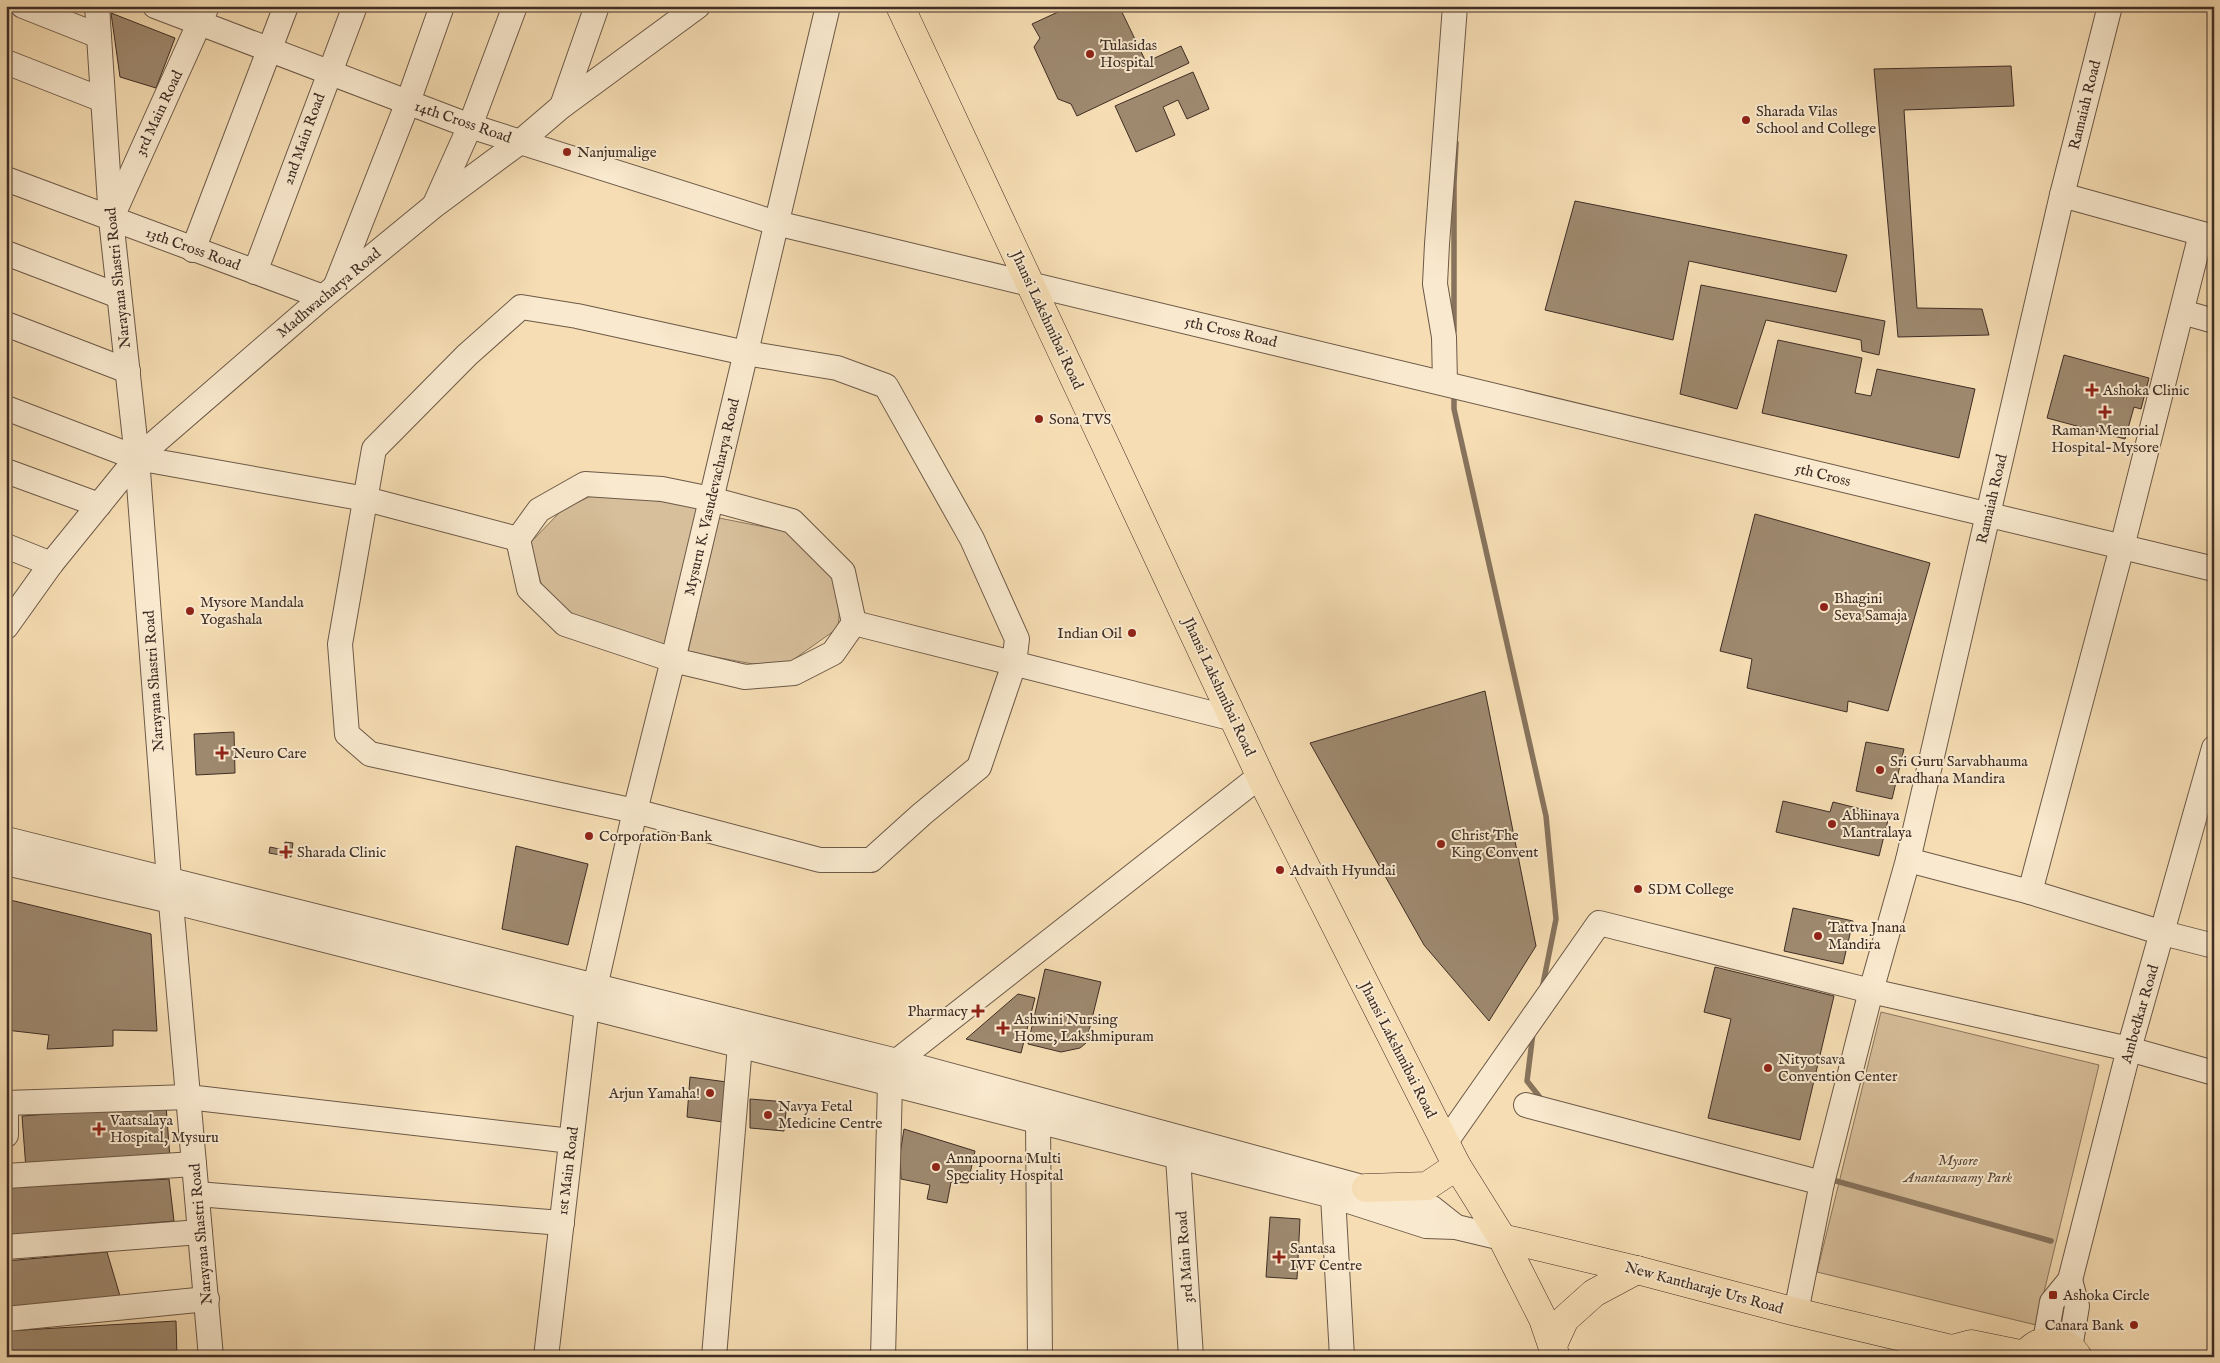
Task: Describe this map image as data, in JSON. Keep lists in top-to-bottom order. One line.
{"streets":{"main road":["Jhansi Lakshmibai Road","New Kantharaje Urs Road"],"street":["Ramaiah Road","3rd Main Road","14th Cross Road","2nd Main Road","13th Cross Road","Narayana Shastri Road","Madhwacharya Road","5th Cross Road","5th Cross","Mysuru K. Vasudevacharya Road","Ambedkar Road","1st Main Road"]},"crossings":[["Ramaiah Road","5th Cross"],["Ramaiah Road","New Kantharaje Urs Road"],["3rd Main Road","14th Cross Road"],["3rd Main Road","13th Cross Road"],["3rd Main Road","Narayana Shastri Road"],["14th Cross Road","2nd Main Road"],["14th Cross Road","Madhwacharya Road"],["14th Cross Road","Jhansi Lakshmibai Road"],["14th Cross Road","5th Cross Road"],["14th Cross Road","Mysuru K. Vasudevacharya Road"],["2nd Main Road","13th Cross Road"],["13th Cross Road","Narayana Shastri Road"],["13th Cross Road","Madhwacharya Road"],["Narayana Shastri Road","Madhwacharya Road"],["Jhansi Lakshmibai Road","5th Cross Road"],["Jhansi Lakshmibai Road","New Kantharaje Urs Road"],["5th Cross Road","5th Cross"],["Mysuru K. Vasudevacharya Road","1st Main Road"],["Ambedkar Road","New Kantharaje Urs Road"]],"parks":["Mysore Anantaswamy Park"],"places":{"other":["Tulasidas Hospital","Sharada Vilas School and College","Nanjumalige","Sona TVS","Bhagini Seva Samaja","Mysore Mandala Yogashala","Indian Oil","Sri Guru Sarvabhauma Aradhana Mandira","Abhinava Mantralaya","Corporation Bank","Christ The King Convent","Advaith Hyundai","SDM College","Tattva Jnana Mandira","Nityotsava Convention Center","Arjun Yamaha!","Navya Fetal Medicine Centre","Annapoorna Multi Speciality Hospital","Canara Bank"],"health":["Ashoka Clinic","Raman Memorial Hospital-Mysore","Neuro Care","Sharada Clinic","Pharmacy","Ashwini Nursing Home, Lakshmipuram","Vaatsalaya Hospital, Mysuru","Santasa IVF Centre"],"transit":["Ashoka Circle"]}}
